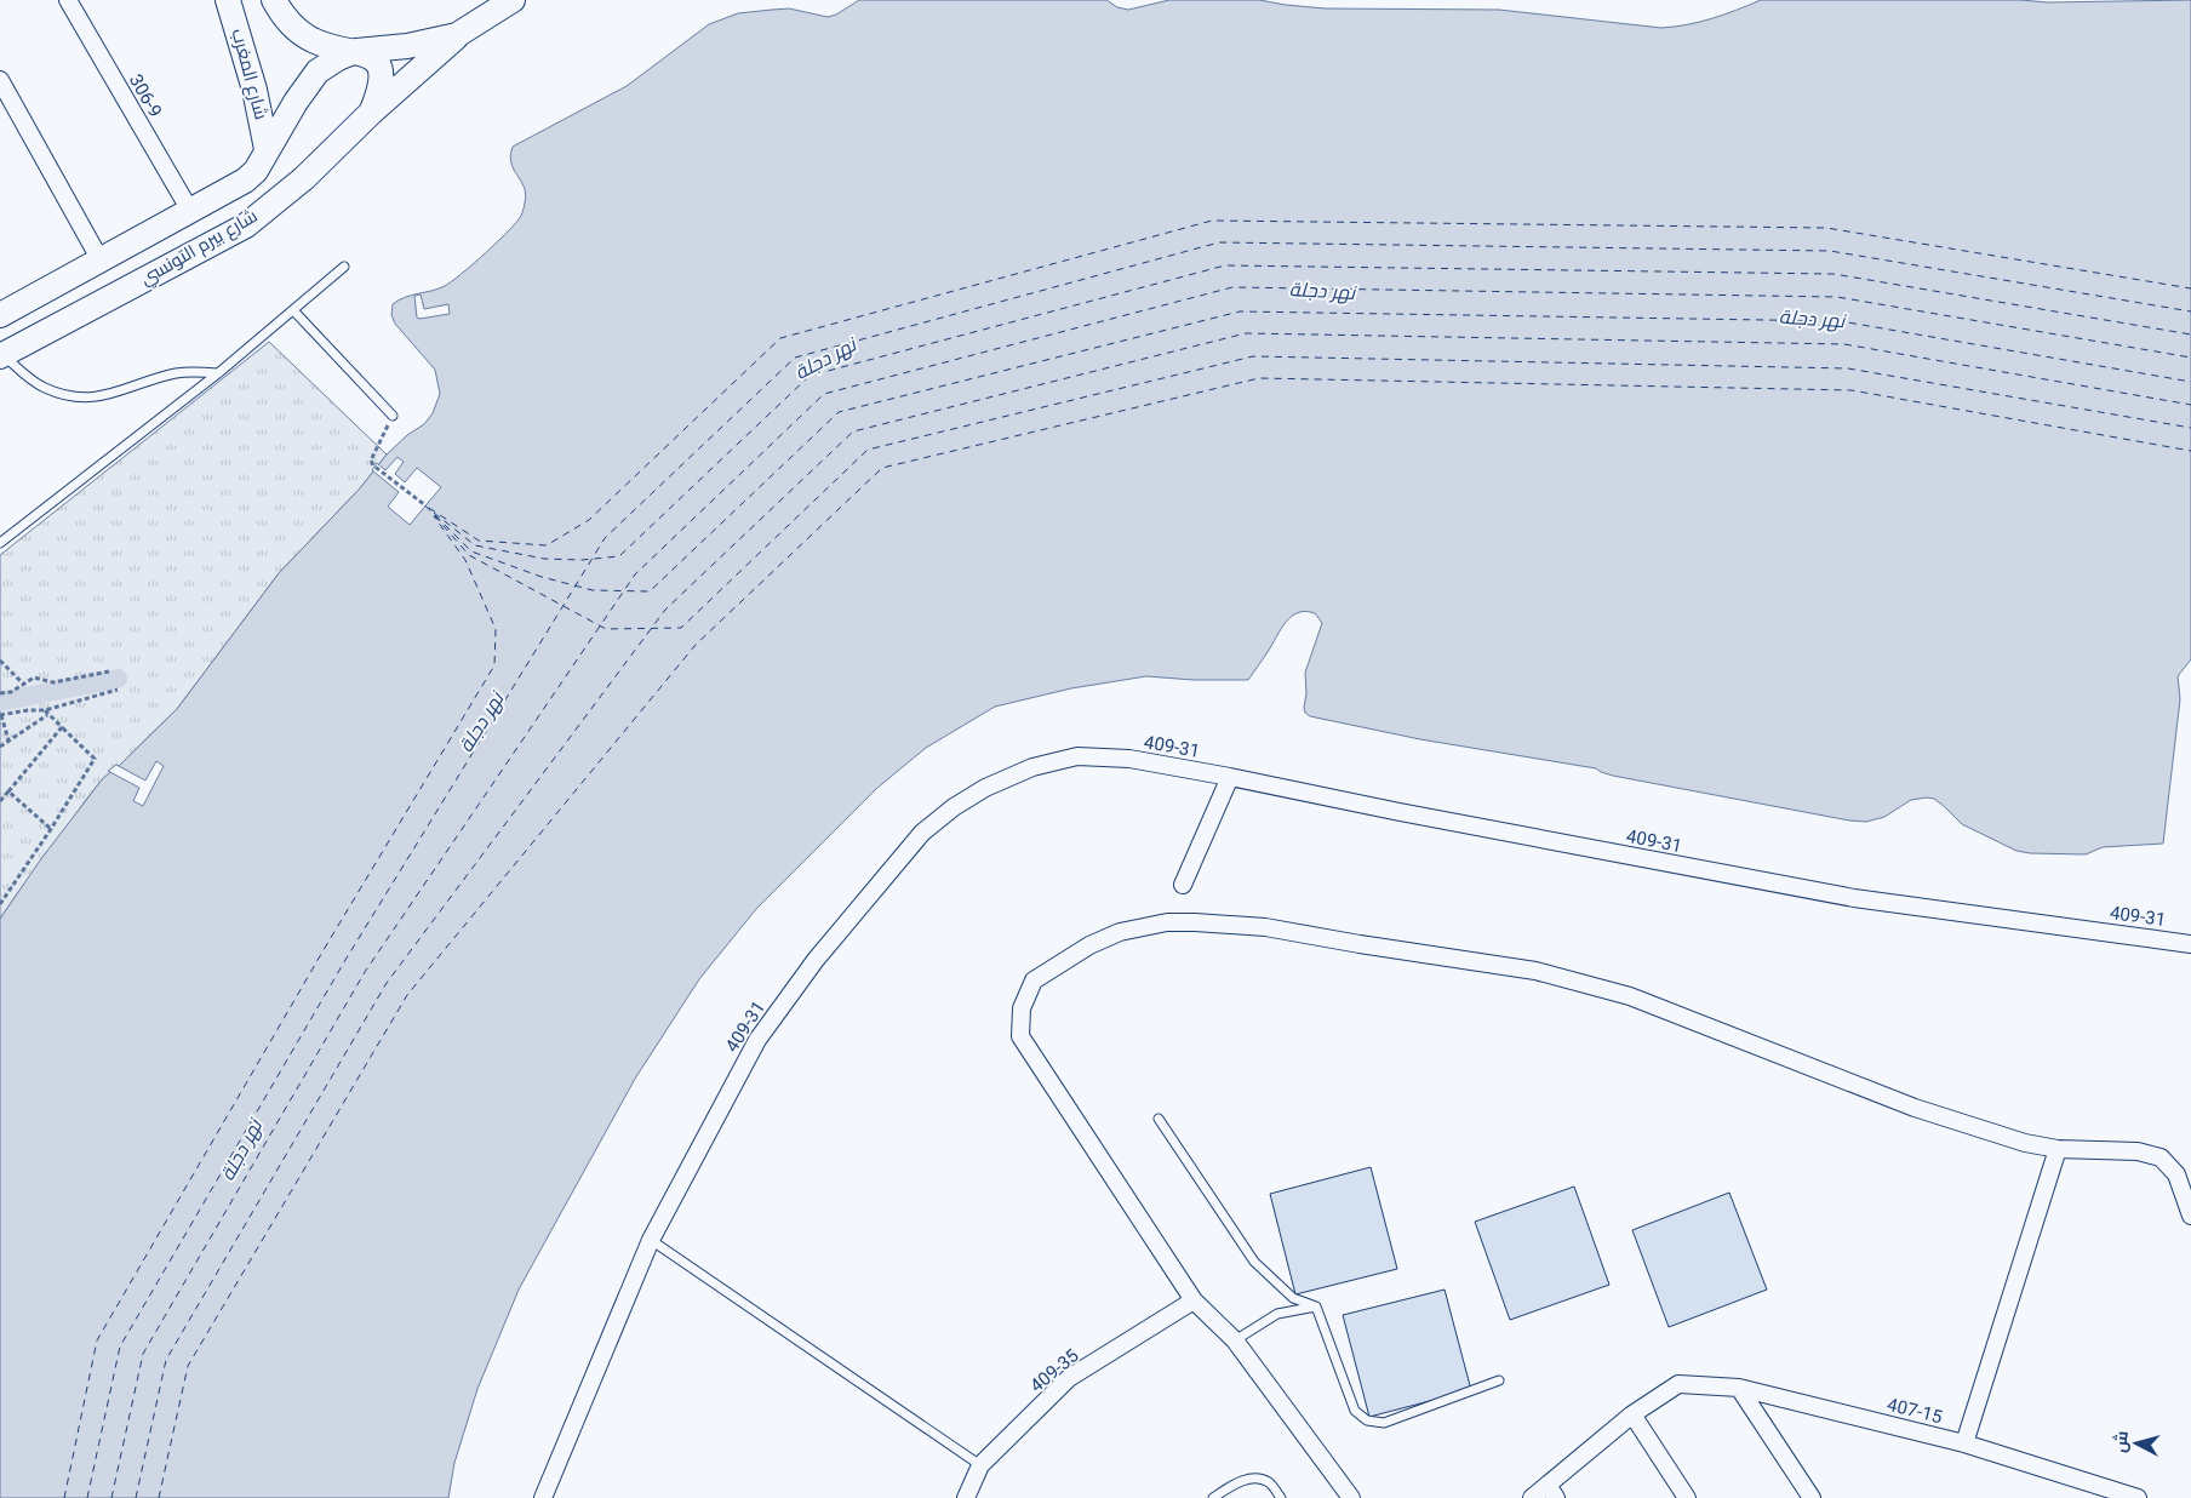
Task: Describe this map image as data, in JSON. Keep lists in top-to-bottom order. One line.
{"streets":{"street":["شارع المغرب","306-9","شارع بيرم التونسي","409-31","409-35","407-15"]},"crossings":[["شارع المغرب","شارع بيرم التونسي"],["306-9","شارع بيرم التونسي"]],"water":["نهر دجلة"],"north":"left"}
